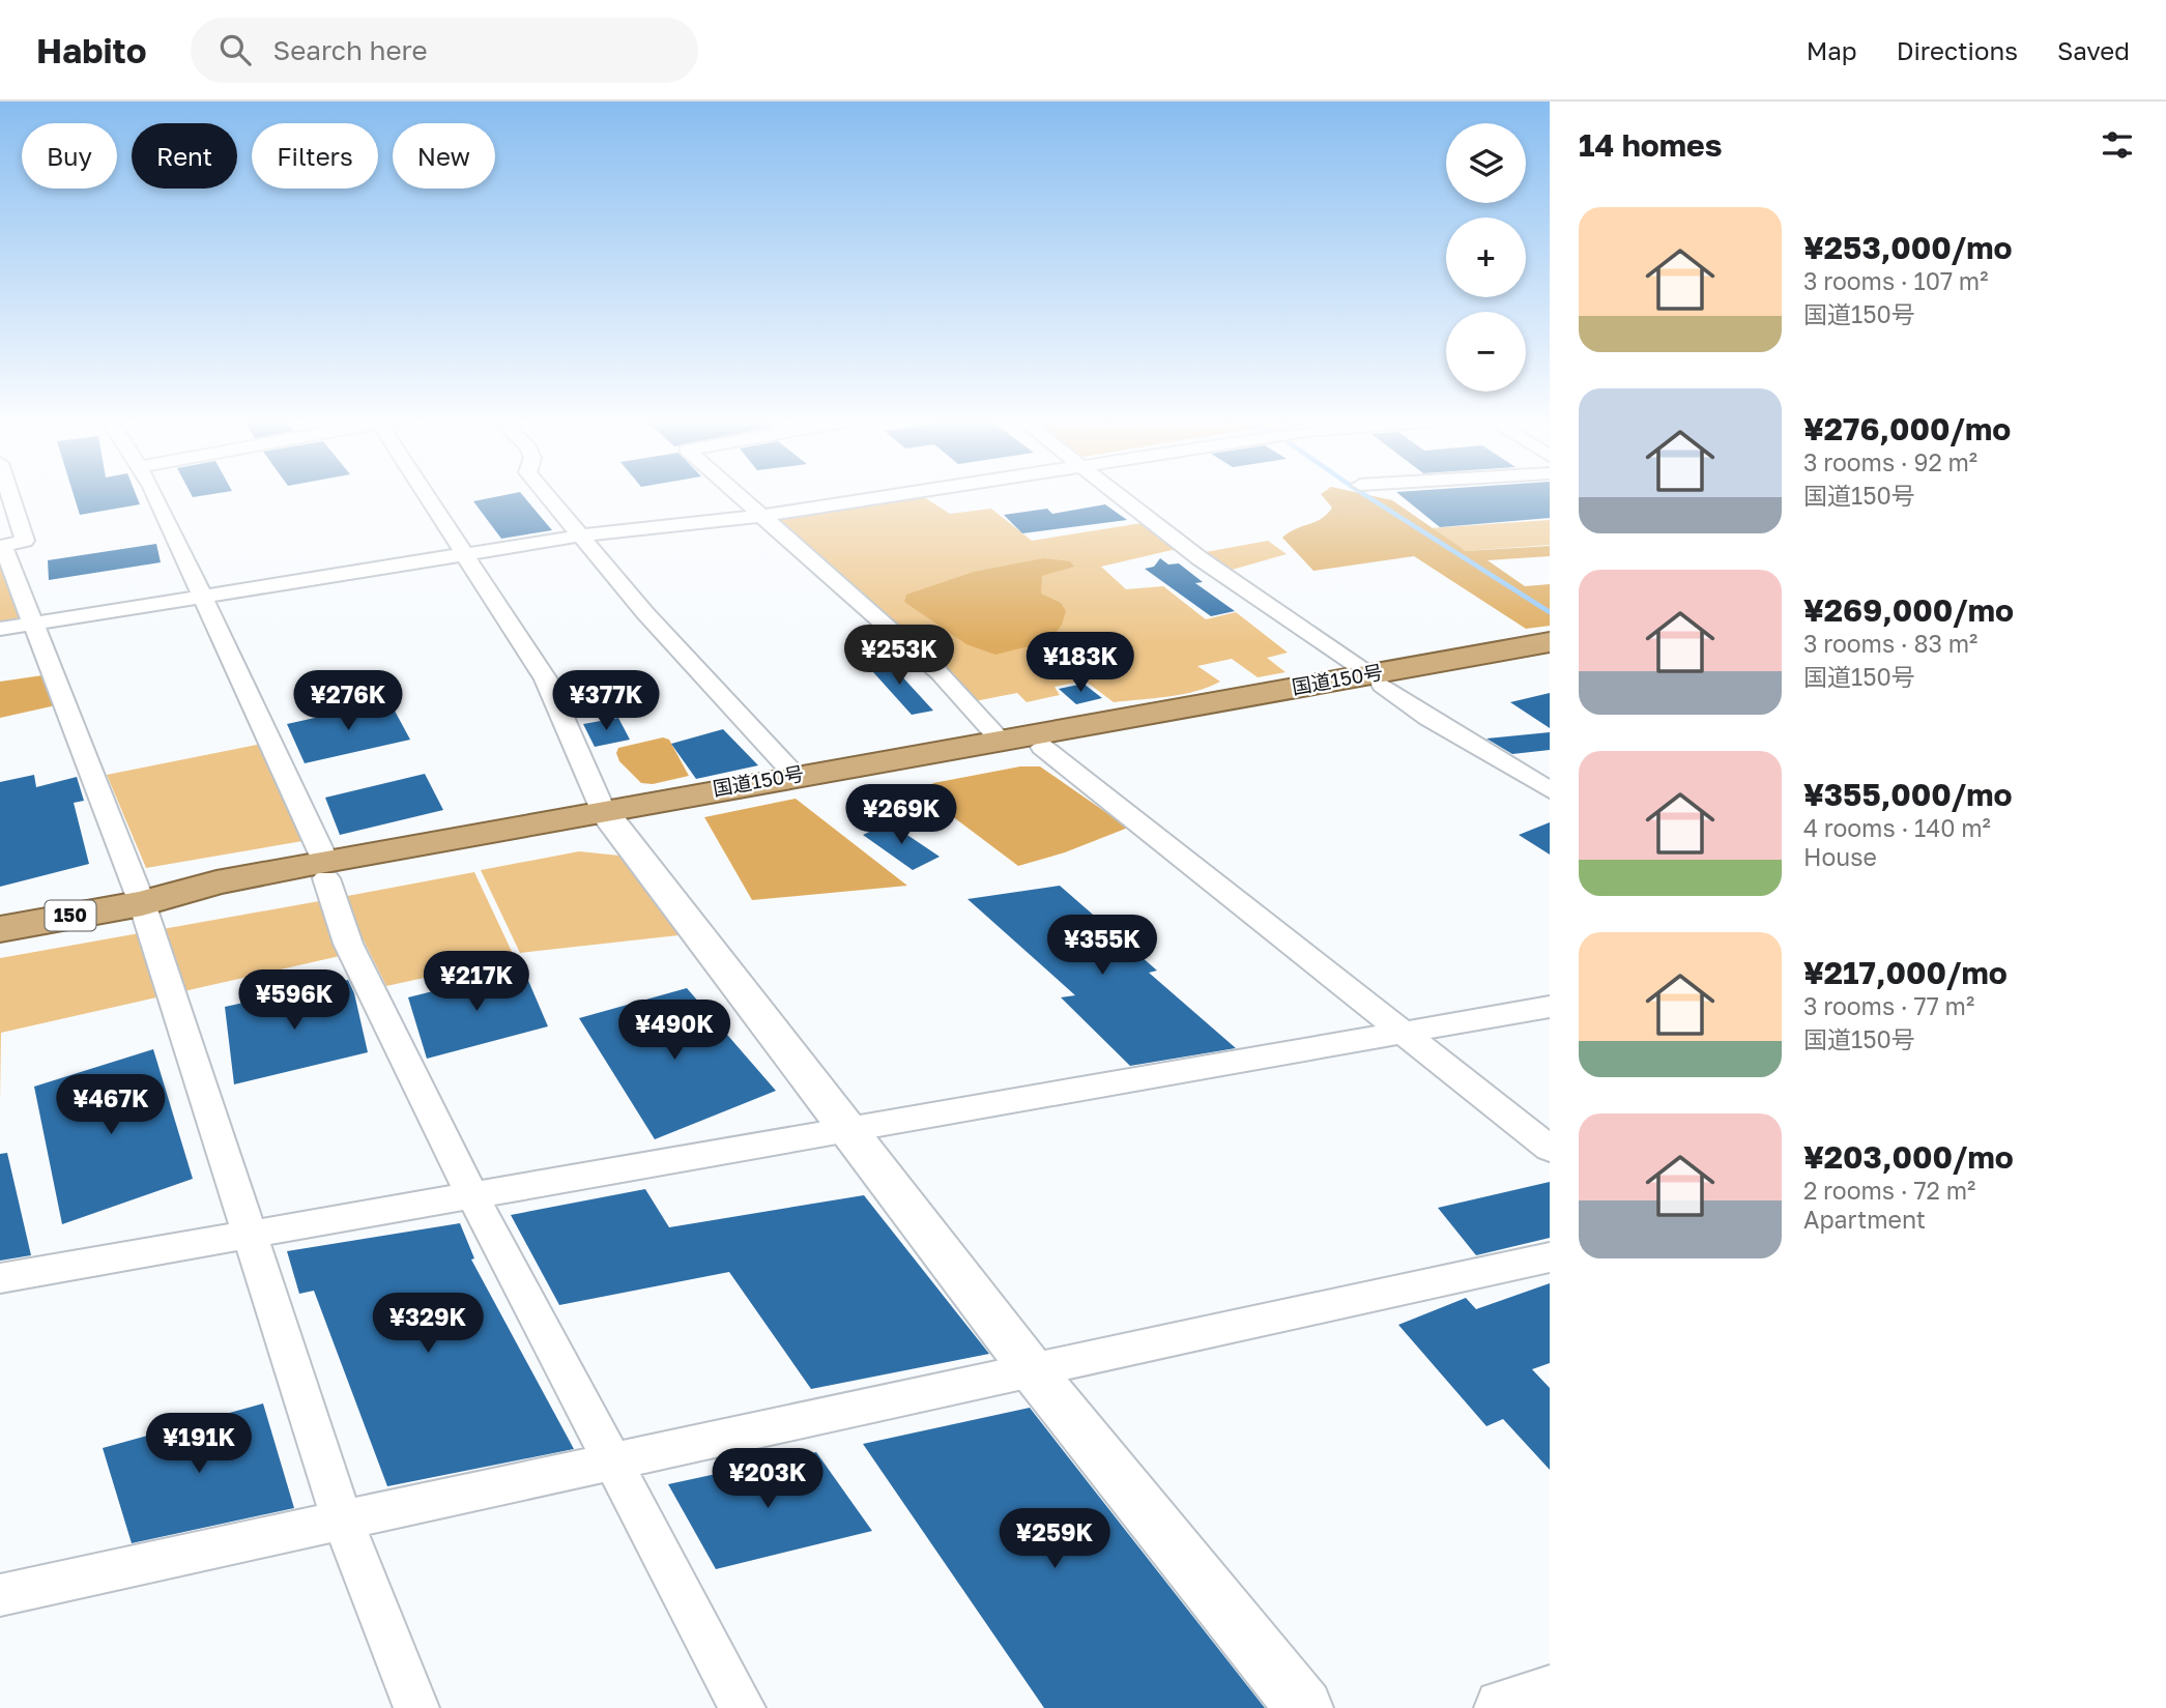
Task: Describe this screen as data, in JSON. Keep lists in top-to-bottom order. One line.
{"streets":{"highway":["国道150号","150"]},"page":{"header":"Habito","search":"Search here","nav":["Map","Directions","Saved"],"heading":"14 homes","map_buttons":["+","−"],"chip":["Buy","Rent","Filters","New"],"list":[{"name":"¥253,000/mo","note":"3 rooms · 107 m² · 国道150号"},{"name":"¥276,000/mo","note":"3 rooms · 92 m² · 国道150号"},{"name":"¥269,000/mo","note":"3 rooms · 83 m² · 国道150号"},{"name":"¥355,000/mo","note":"4 rooms · 140 m² · House"},{"name":"¥217,000/mo","note":"3 rooms · 77 m² · 国道150号"},{"name":"¥203,000/mo","note":"2 rooms · 72 m² · Apartment"}],"price":["¥253K","¥183K","¥276K","¥377K","¥269K","¥355K","¥217K","¥596K","¥490K","¥467K","¥329K","¥191K","¥203K","¥259K"]}}
